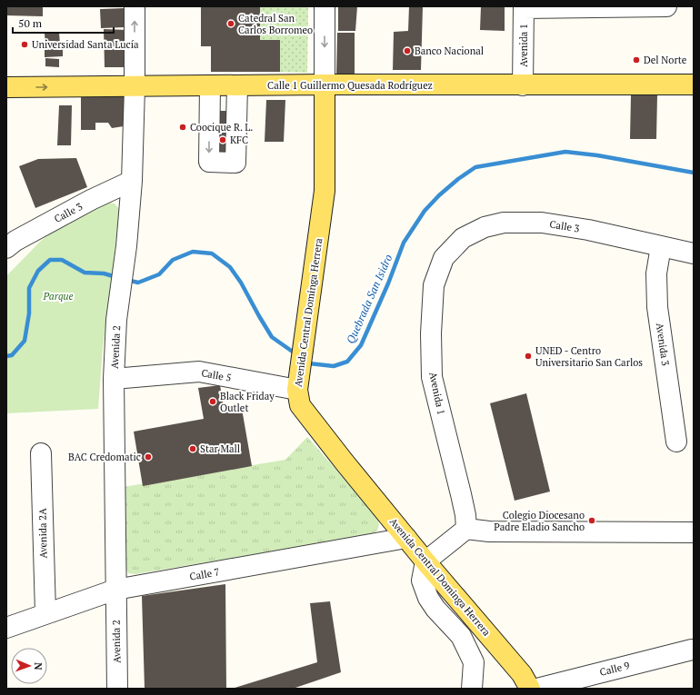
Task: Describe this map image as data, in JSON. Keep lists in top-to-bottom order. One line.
{"streets":{"main road":["Calle 1 Guillermo Quesada Rodríguez","Avenida Central Dominga Herrera"],"street":["Avenida 1","Calle 3","Avenida 3","Avenida 2","Calle 5","Avenida 2A","Calle 7","Calle 9"]},"crossings":[["Avenida 1","Calle 1 Guillermo Quesada Rodríguez"],["Avenida 1","Calle 3"],["Calle 1 Guillermo Quesada Rodríguez","Avenida Central Dominga Herrera"],["Calle 1 Guillermo Quesada Rodríguez","Avenida 2"],["Calle 3","Avenida 3"],["Calle 3","Avenida 2"],["Avenida Central Dominga Herrera","Calle 5"],["Avenida Central Dominga Herrera","Calle 7"],["Avenida 2","Calle 5"],["Avenida 2","Calle 7"],["Avenida 2A","Calle 7"]],"water":["Quebrada San Isidro"],"parks":["Parque"],"places":["Catedral San Carlos Borromeo","Universidad Santa Lucía","Banco Nacional","Del Norte","Coocique R. L.","KFC","UNED - Centro Universitario San Carlos","Black Friday Outlet","Star Mall","BAC Credomatic","Colegio Diocesano Padre Eladio Sancho"],"scale_bar":"50 m","north":"right"}
